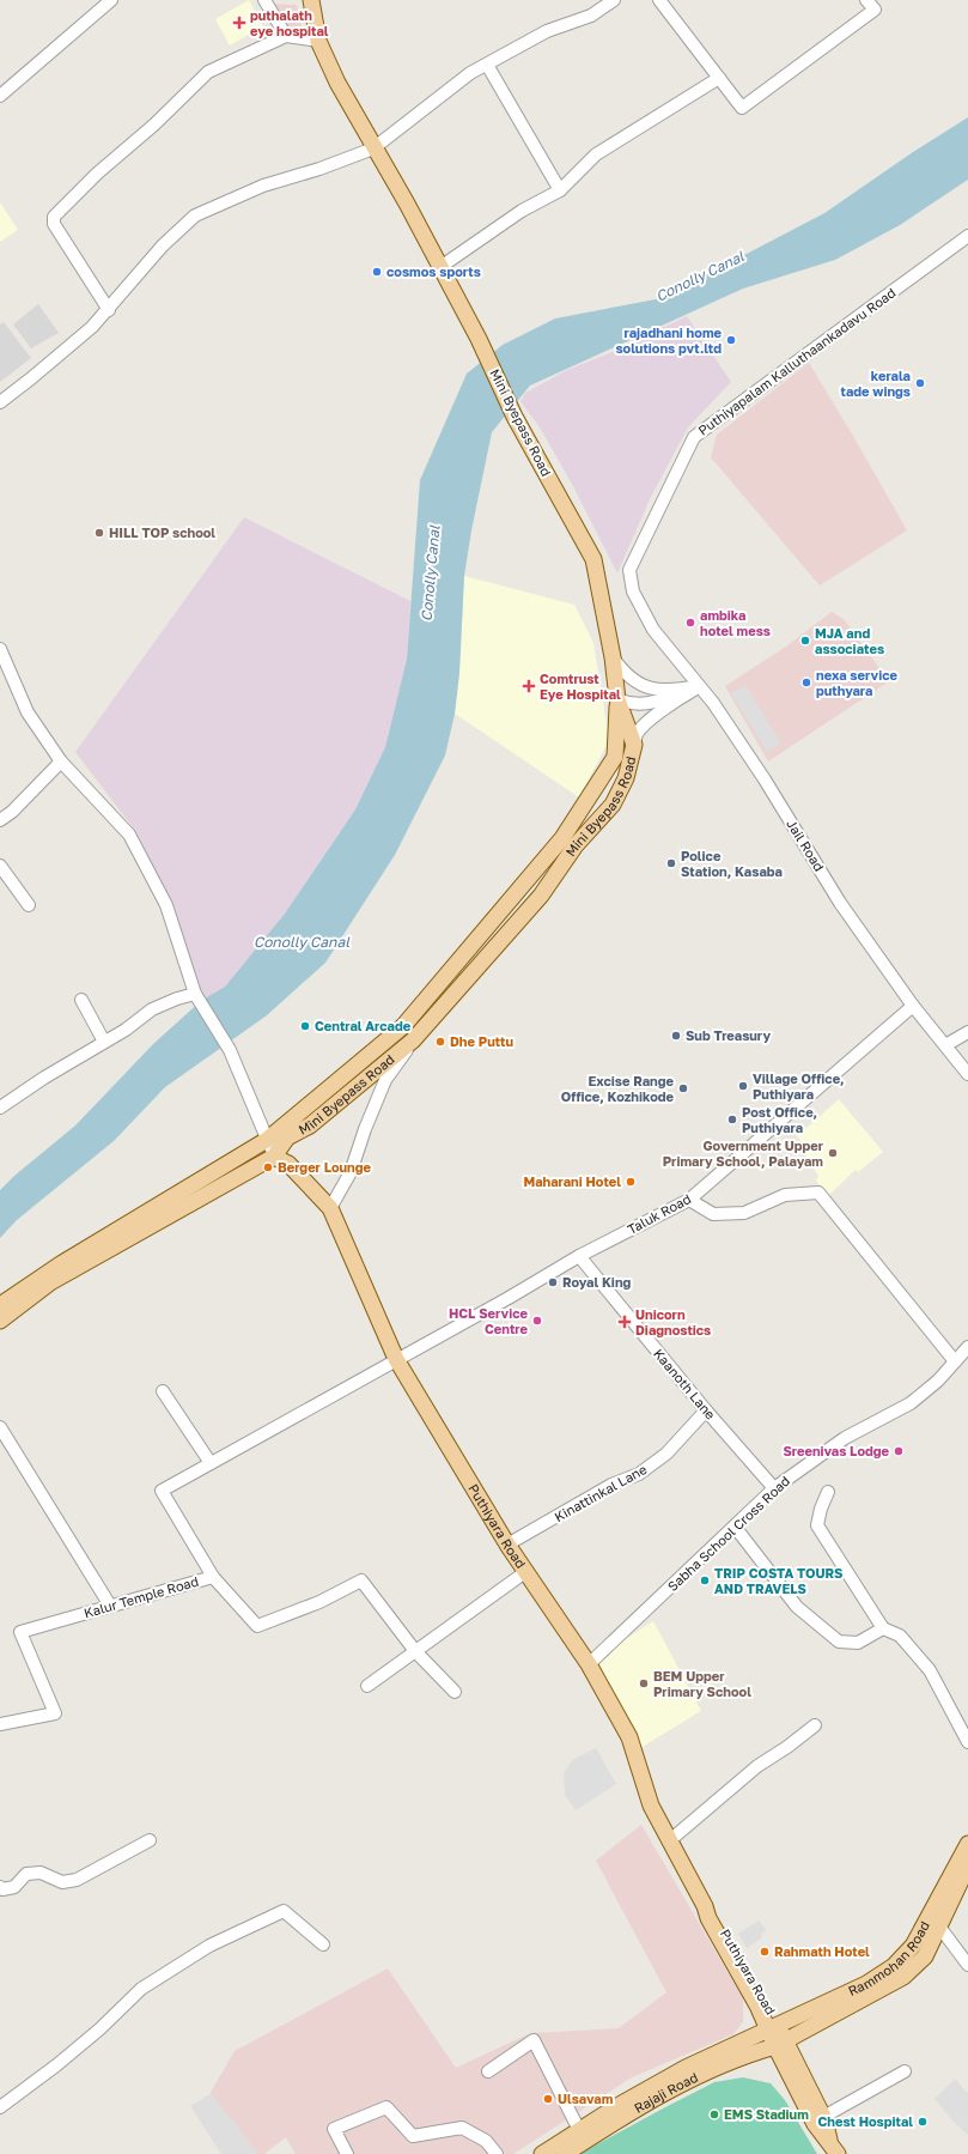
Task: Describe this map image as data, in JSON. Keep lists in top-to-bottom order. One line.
{"streets":{"main road":["Mini Byepass Road","Puthiyara Road","Rammohan Road","Rajaji Road"],"street":["Puthiyapalam Kalluthaankadavu Road","Jail Road","Taluk Road","Kaanoth Lane","Kinattinkal Lane","Sabha School Cross Road","Kalur Temple Road"]},"crossings":[["Puthiyapalam Kalluthaankadavu Road","Jail Road"],["Mini Byepass Road","Puthiyara Road"],["Jail Road","Taluk Road"],["Taluk Road","Kaanoth Lane"],["Taluk Road","Puthiyara Road"],["Taluk Road","Kalur Temple Road"],["Kaanoth Lane","Kinattinkal Lane"],["Kaanoth Lane","Sabha School Cross Road"],["Kinattinkal Lane","Puthiyara Road"],["Puthiyara Road","Sabha School Cross Road"],["Puthiyara Road","Kalur Temple Road"],["Puthiyara Road","Rammohan Road"],["Puthiyara Road","Rajaji Road"],["Rammohan Road","Rajaji Road"]],"water":["Conolly Canal"],"places":{"health":["puthalath eye hospital","Comtrust Eye Hospital","Unicorn Diagnostics"],"other":["cosmos sports","rajadhani home solutions pvt.ltd","kerala tade wings","HILL TOP school","ambika hotel mess","MJA and associates","nexa service puthyara","Police Station, Kasaba","Central Arcade","Sub Treasury","Dhe Puttu","Village Office, Puthiyara","Excise Range Office, Kozhikode","Post Office, Puthiyara","Government Upper Primary School, Palayam","Berger Lounge","Maharani Hotel","Royal King","HCL Service Centre","Sreenivas Lodge","TRIP COSTA TOURS AND TRAVELS","BEM Upper Primary School","Rahmath Hotel","Ulsavam","EMS Stadium","Chest Hospital"]}}
